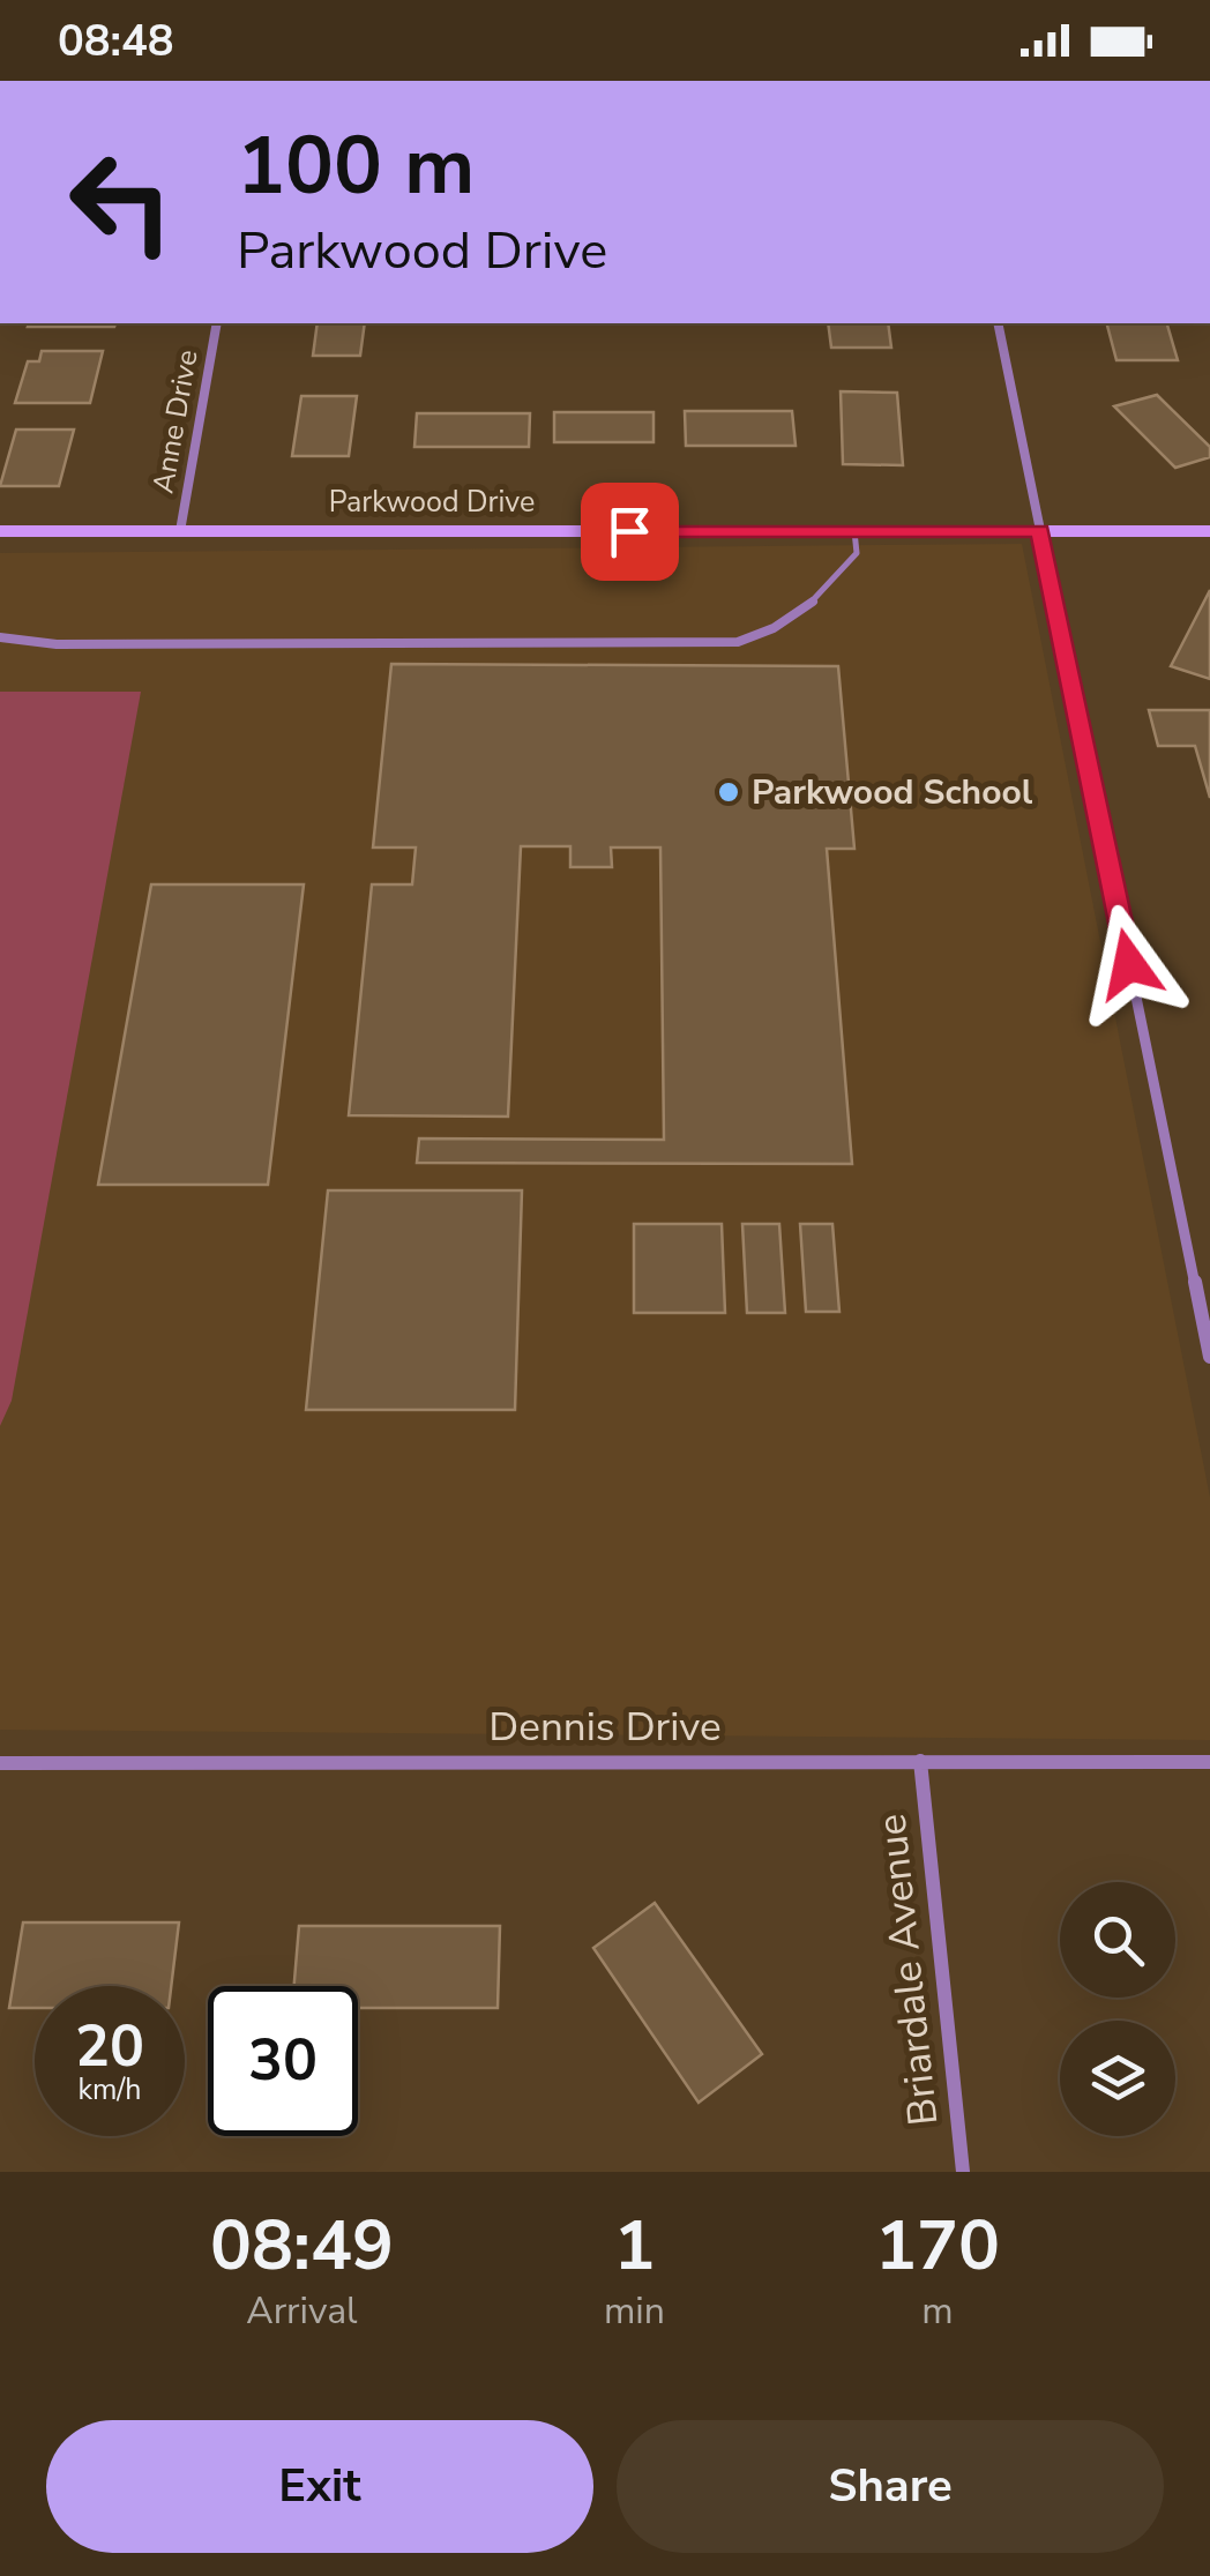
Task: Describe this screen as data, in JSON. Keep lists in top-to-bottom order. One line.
{"streets":{"street":["Anne Drive","Parkwood Drive","Dennis Drive","Briardale Avenue"]},"crossings":[["Anne Drive","Parkwood Drive"],["Dennis Drive","Briardale Avenue"]],"places":["Parkwood School"],"page":{"status":"08:48","turn":["100 m","Parkwood Drive"],"speed":"20 km/h","limit":"30","eta":["08:49","Arrival","1","min","170","m"],"buttons":["Exit","Share"]}}
